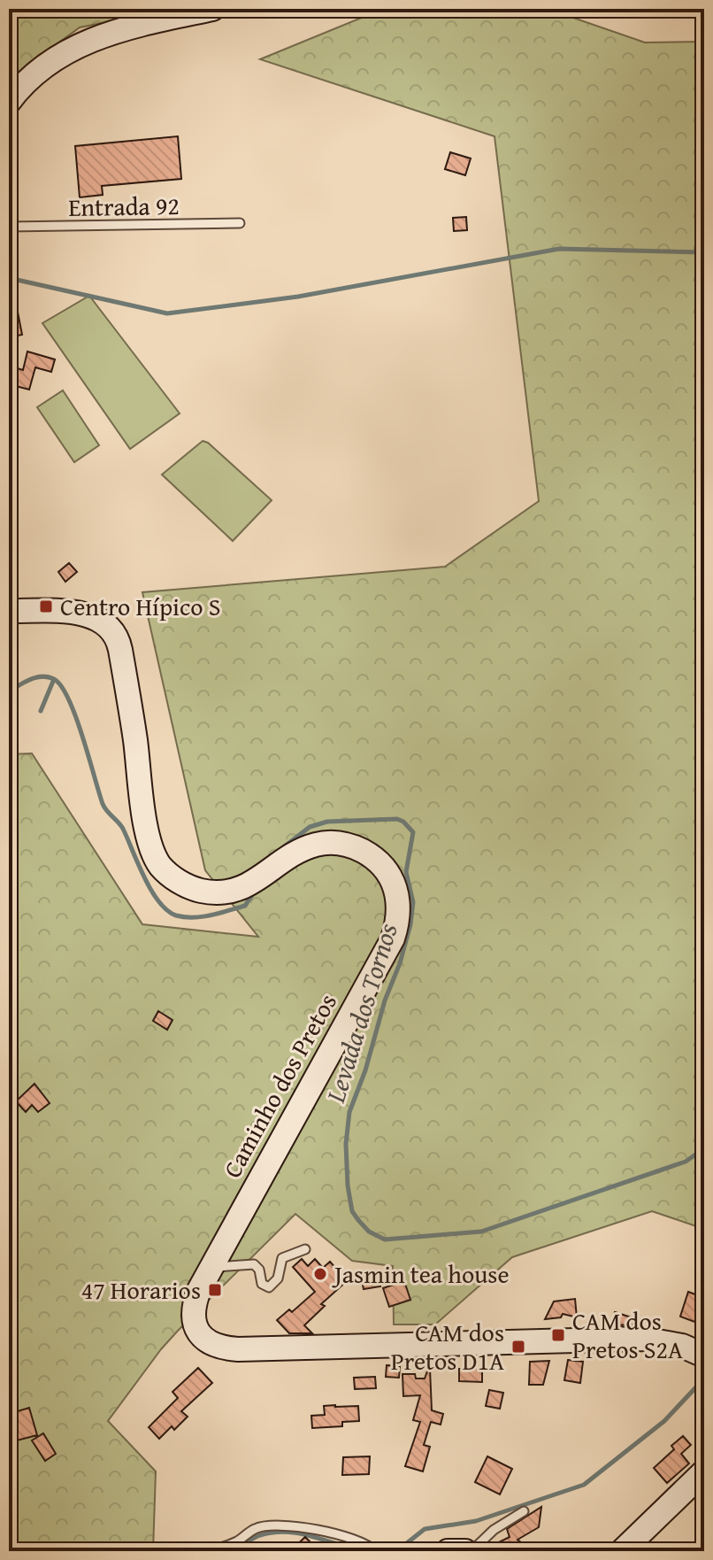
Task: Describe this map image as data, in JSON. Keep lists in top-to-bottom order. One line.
{"streets":{"main road":["Caminho dos Pretos"],"lane":["Entrada 92"]},"water":["Levada dos Tornos"],"places":{"transit":["Centro Hípico S","47 Horarios","CAM dos Pretos S2A","CAM dos Pretos D1A"],"other":["Jasmin tea house"]}}
